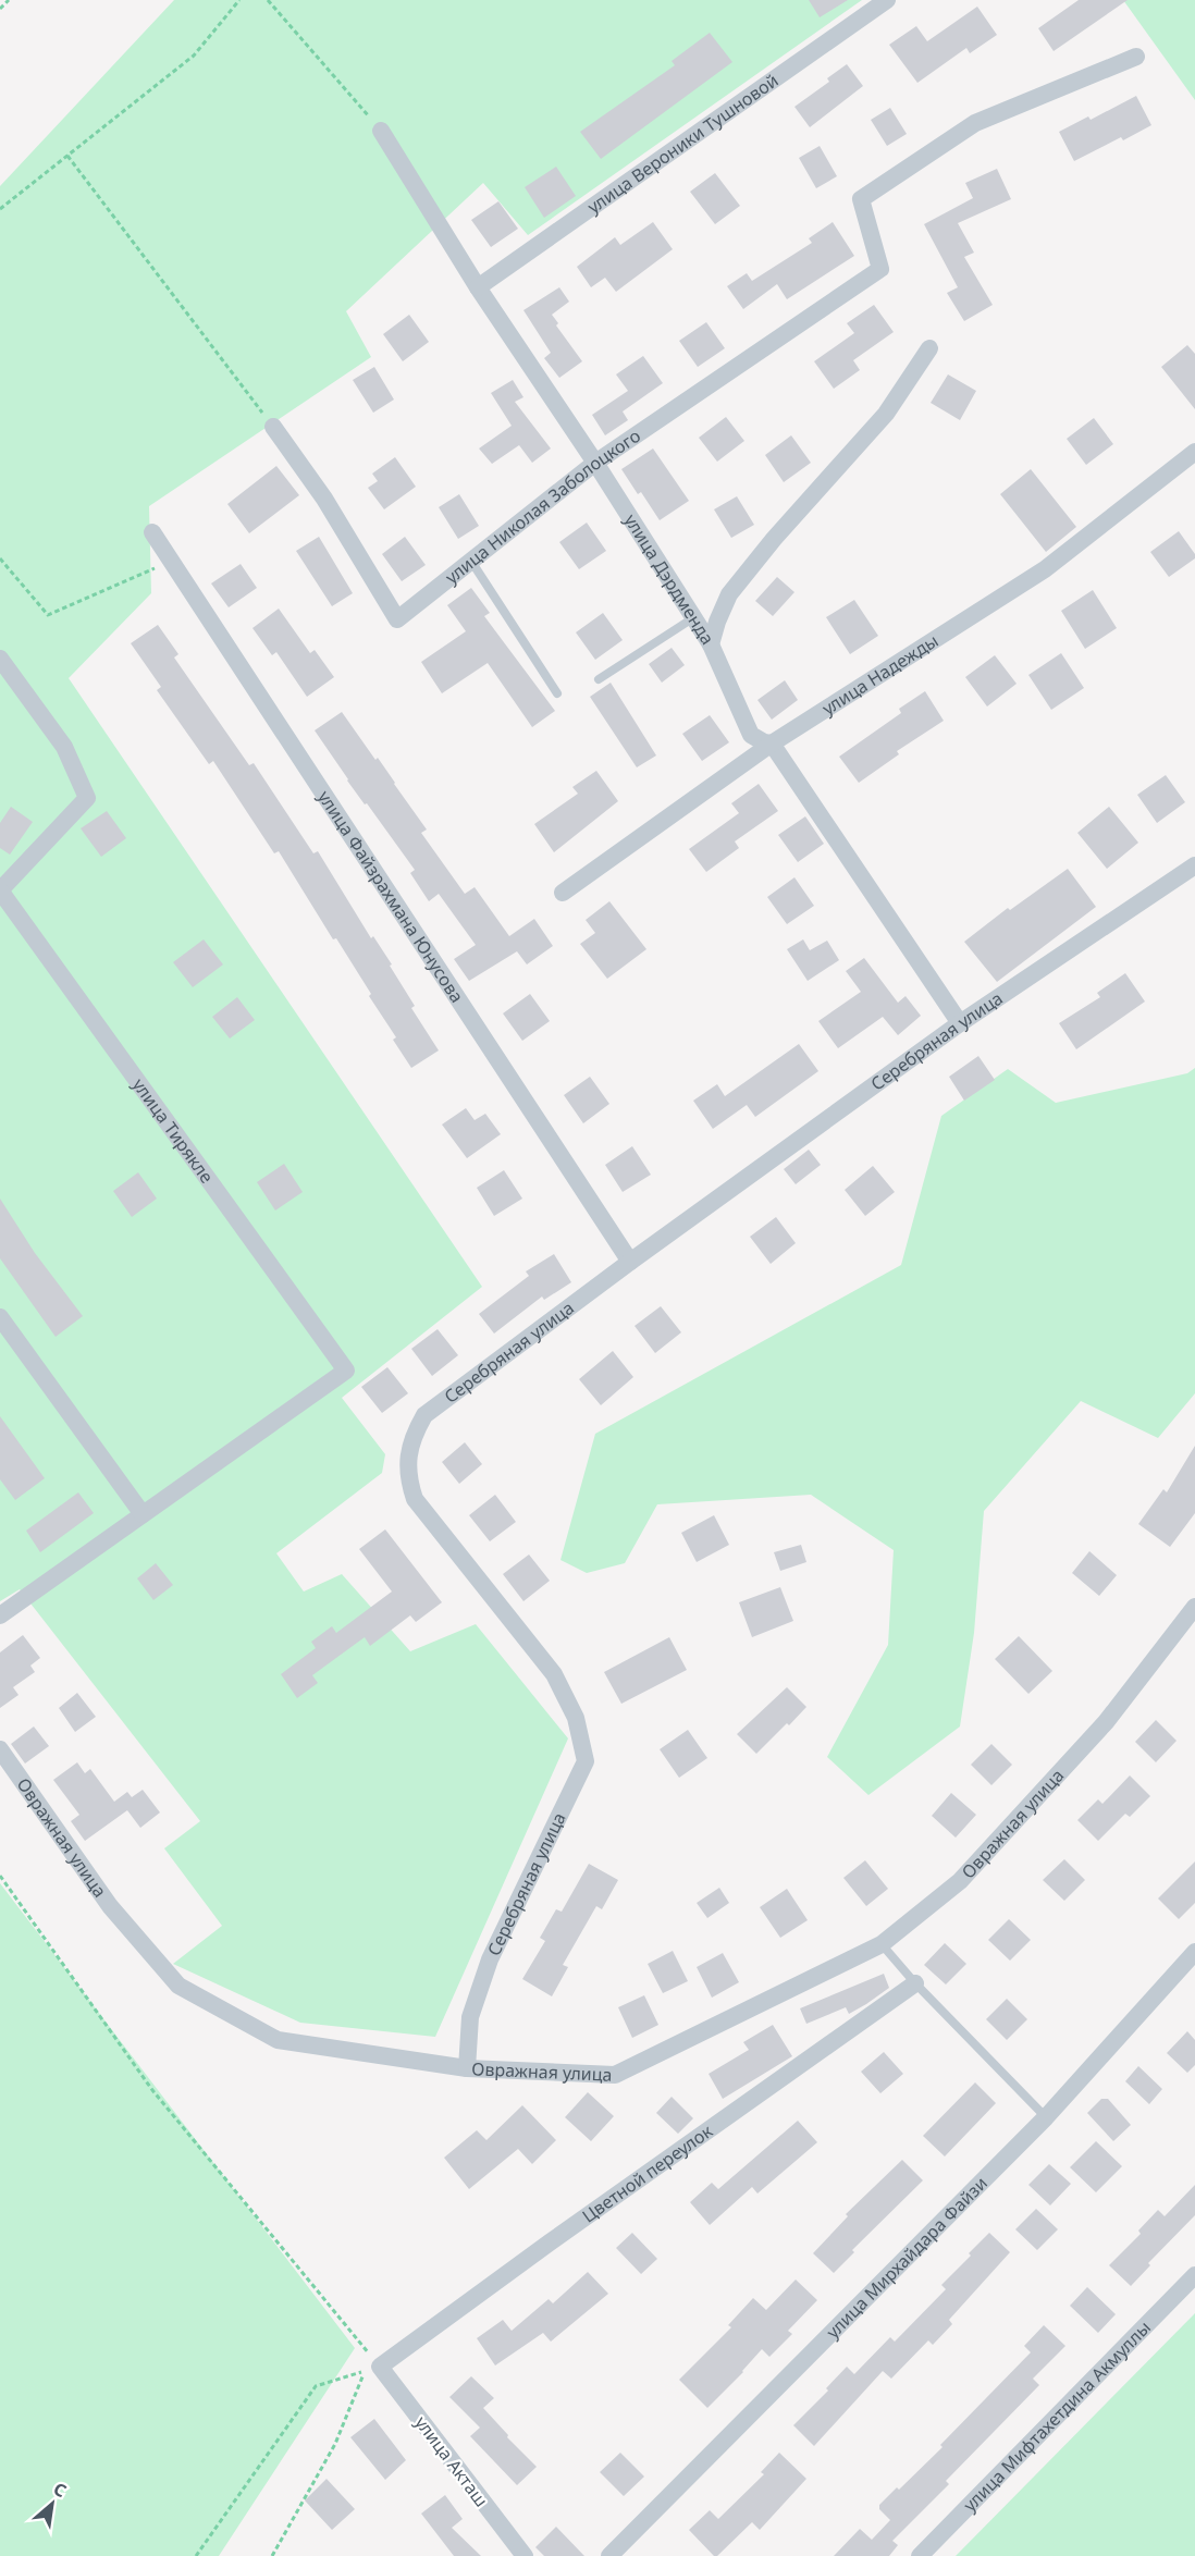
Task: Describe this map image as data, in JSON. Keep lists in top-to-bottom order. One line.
{"streets":{"street":["улица Вероники Тушновой","улица Николая Заболоцкого","улица Дэрдменда","улица Надежды","улица Файзрахмана Юнусова","Серебряная улица","улица Тирякле","Овражная улица","Цветной переулок","улица Мирхайдара Файзи","улица Мифтахетдина Акмуллы","улица Акташ"]},"crossings":[["улица Вероники Тушновой","улица Дэрдменда"],["улица Николая Заболоцкого","улица Дэрдменда"],["улица Дэрдменда","улица Надежды"],["улица Дэрдменда","Серебряная улица"],["улица Файзрахмана Юнусова","Серебряная улица"],["Серебряная улица","Овражная улица"],["Цветной переулок","улица Акташ"]],"north":"top right"}
